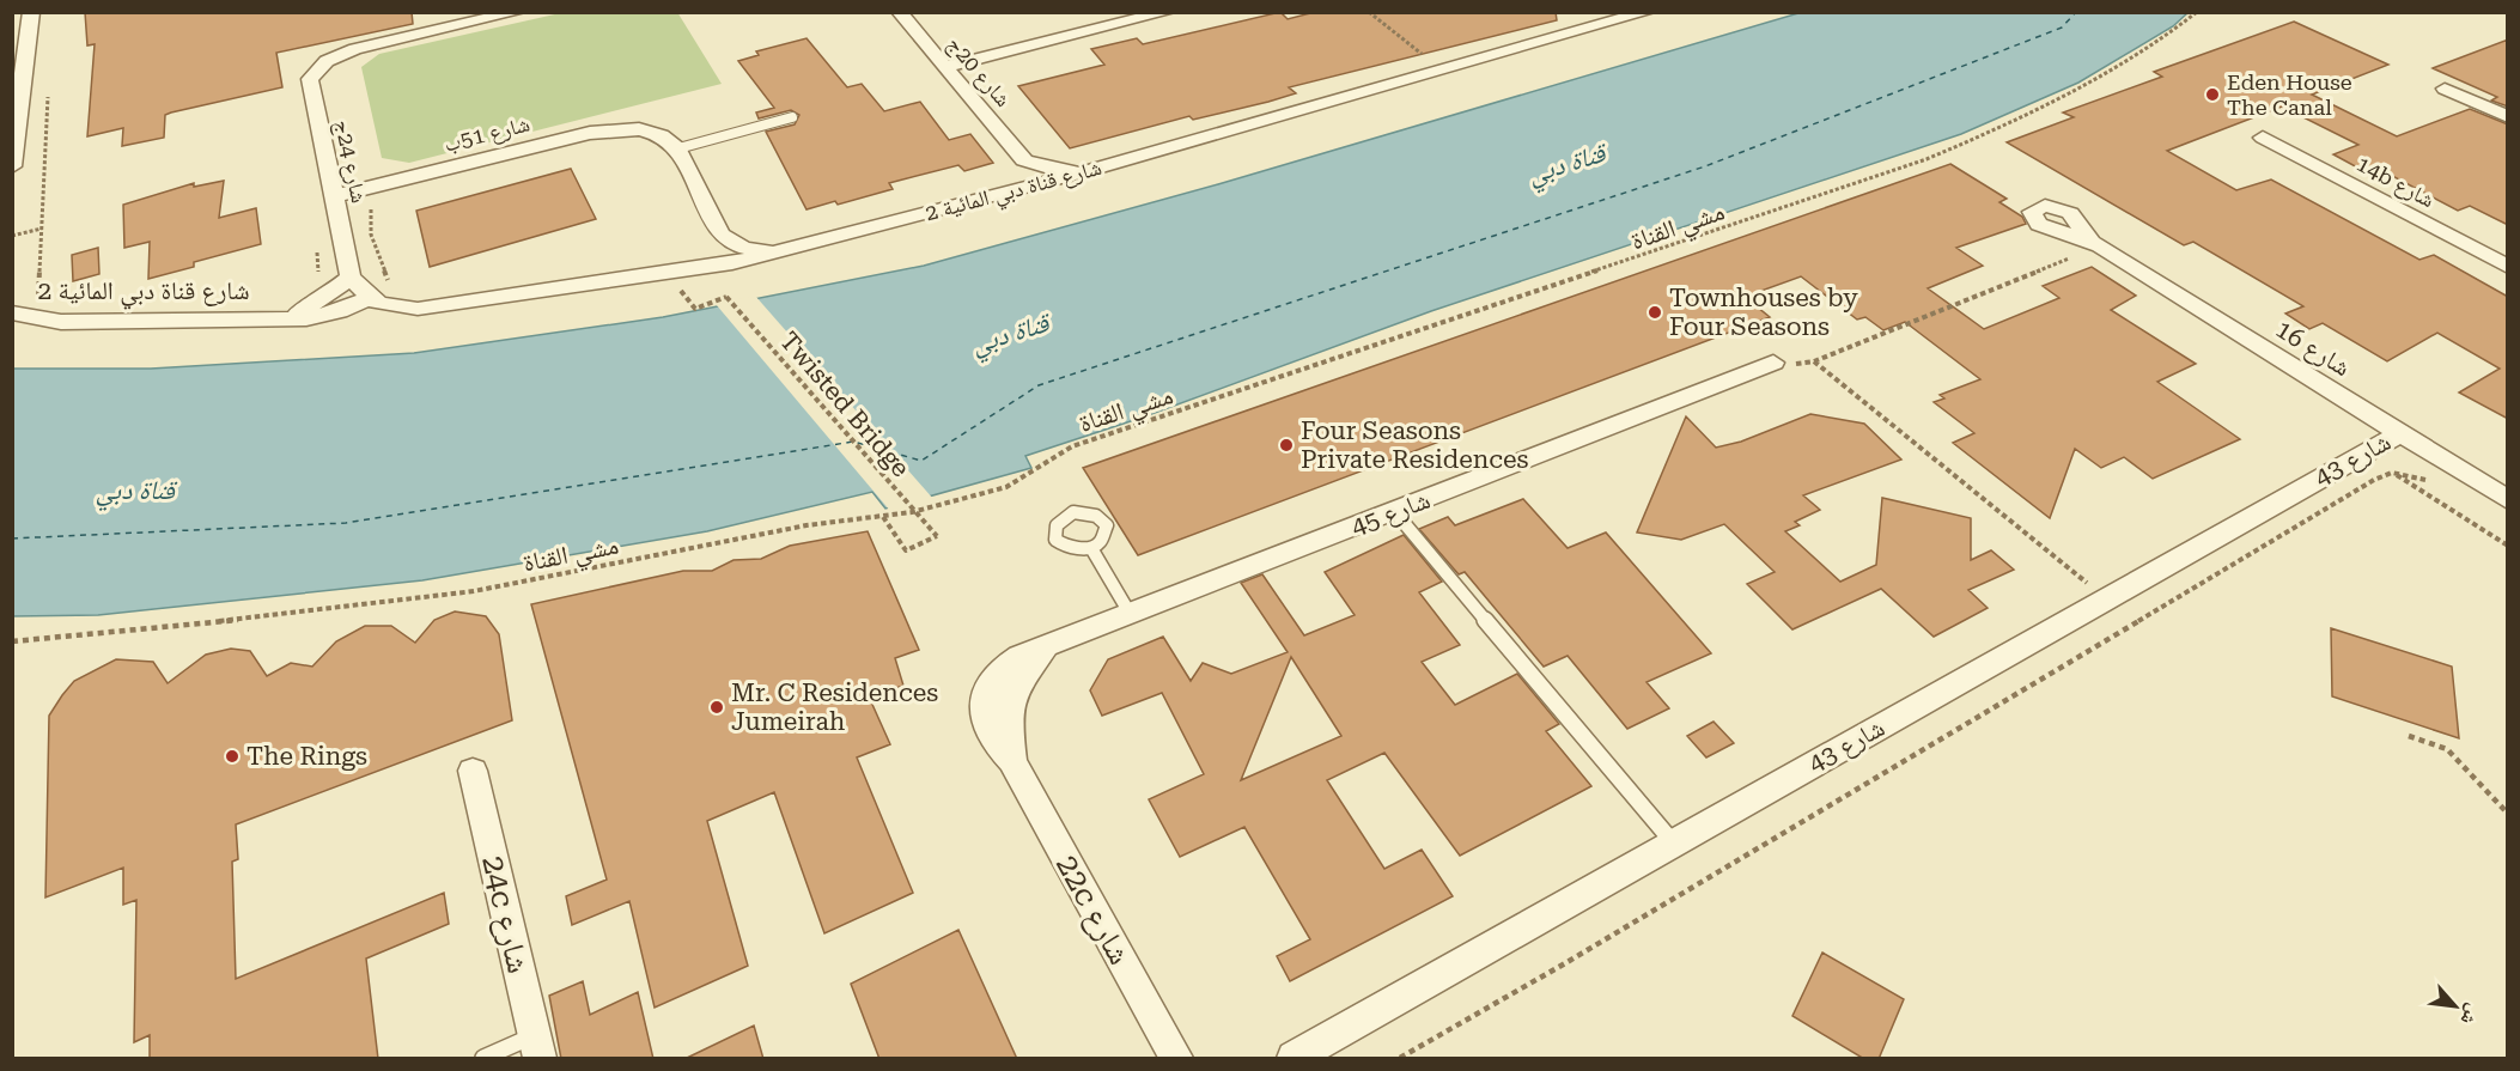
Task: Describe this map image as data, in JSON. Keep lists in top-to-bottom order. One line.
{"streets":{"street":["شارع 20ج","شارع 51ب","شارع 24ج","14b شارع","شارع قناة دبي المائية 2","شارع 16","شارع 43","شارع 45","22c شارع","24c شارع"],"path":["مشي القناة","Twisted Bridge"]},"crossings":[["شارع 51ب","شارع 24ج"],["شارع 24ج","شارع قناة دبي المائية 2"],["مشي القناة","Twisted Bridge"],["شارع 16","شارع 43"],["شارع 45","22c شارع"]],"water":["قناة دبي"],"places":["Eden House The Canal","Townhouses by Four Seasons","Four Seasons Private Residences","Mr. C Residences Jumeirah","The Rings"],"north":"bottom right"}
